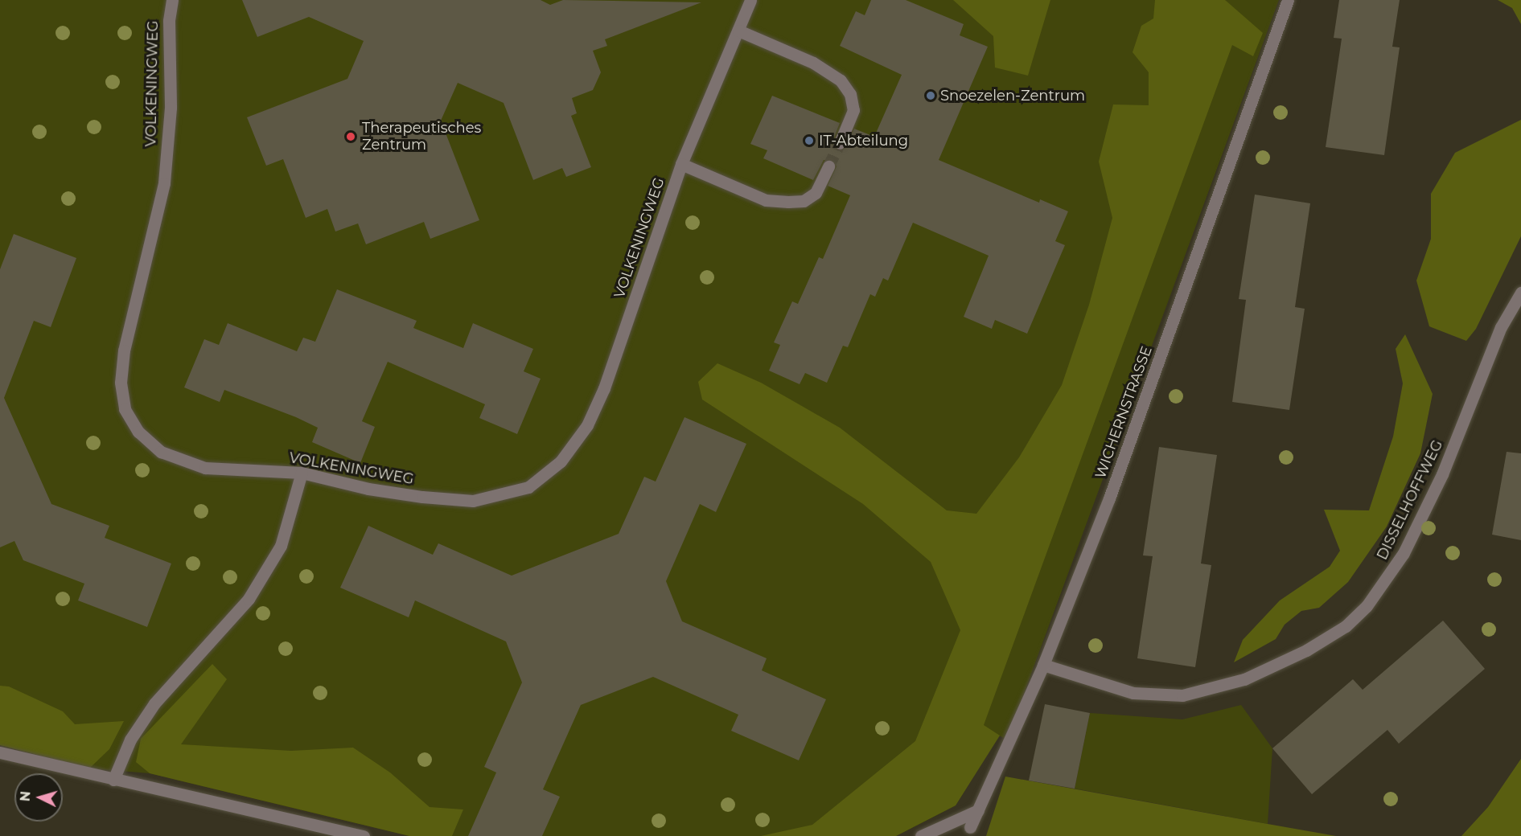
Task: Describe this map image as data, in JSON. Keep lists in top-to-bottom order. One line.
{"streets":{"street":["VOLKENINGWEG","WICHERNSTRASSE","DISSELHOFFWEG"]},"crossings":[["WICHERNSTRASSE","DISSELHOFFWEG"]],"places":["Snoezelen-Zentrum","Therapeutisches Zentrum","IT-Abteilung"],"north":"left"}
